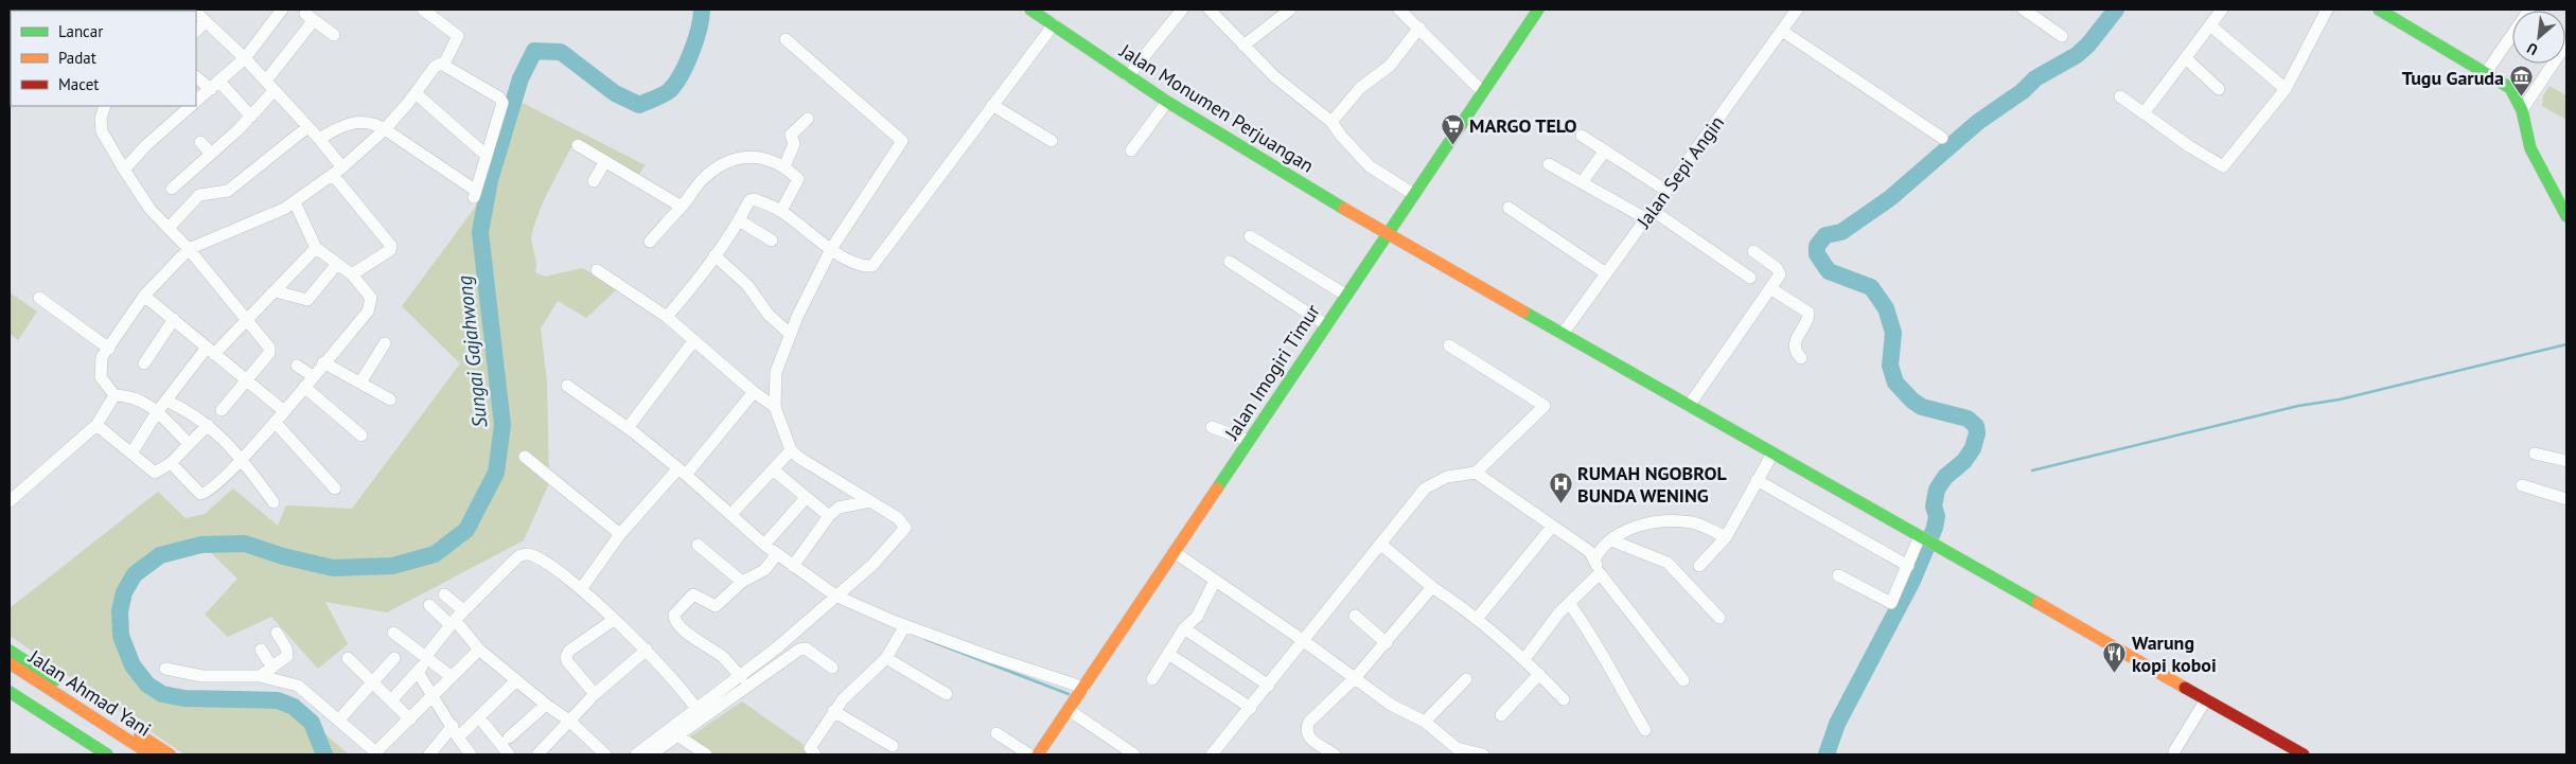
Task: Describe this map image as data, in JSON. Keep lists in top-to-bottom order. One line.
{"streets":{"main road":["Jalan Monumen Perjuangan","Jalan Imogiri Timur","Jalan Ahmad Yani"],"street":["Jalan Sepi Angin"]},"crossings":[["Jalan Monumen Perjuangan","Jalan Sepi Angin"],["Jalan Monumen Perjuangan","Jalan Imogiri Timur"]],"water":["Sungai Gajahwong"],"places":{"museum":["Tugu Garuda"],"supermarket":["MARGO TELO"],"hospital":["RUMAH NGOBROL BUNDA WENING"],"restaurant":["Warung kopi koboi"]},"legend":["Lancar","Padat","Macet"],"north":"bottom left"}
